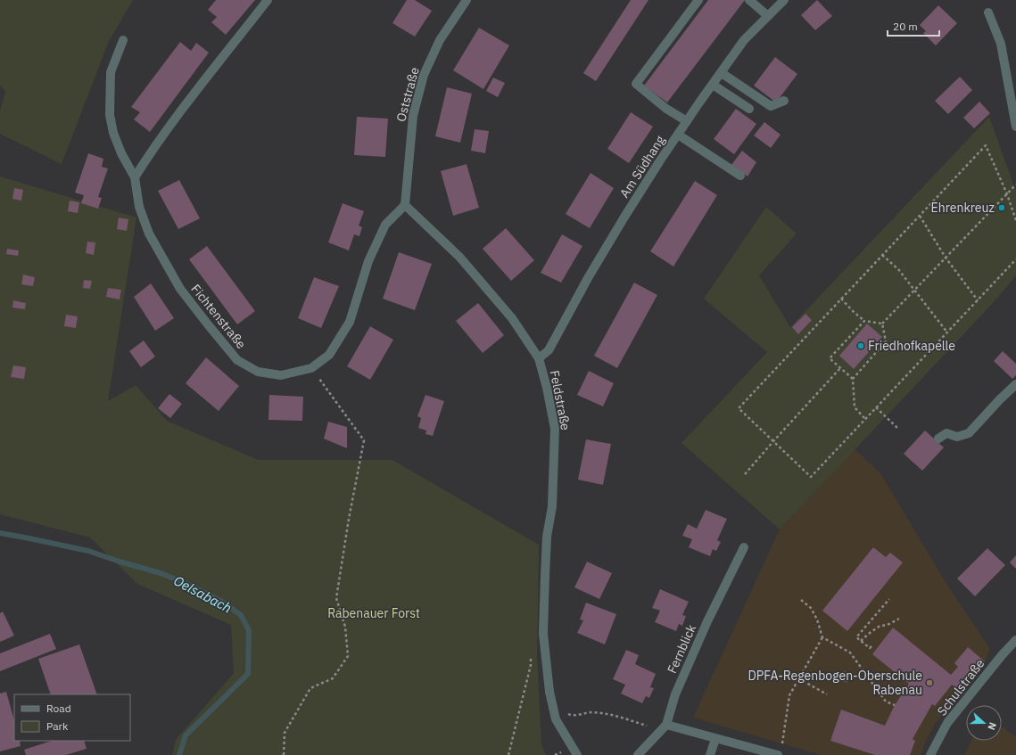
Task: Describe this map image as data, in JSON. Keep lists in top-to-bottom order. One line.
{"streets":{"street":["Oststraße","Am Südhang","Fichtenstraße","Feldstraße","Fernblick","Schulstraße"]},"crossings":[["Oststraße","Fichtenstraße"],["Oststraße","Feldstraße"],["Am Südhang","Feldstraße"],["Fichtenstraße","Feldstraße"]],"water":["Oelsabach"],"parks":["Rabenauer Forst"],"places":["Ehrenkreuz","Friedhofkapelle","DPFA-Regenbogen-Oberschule Rabenau"],"legend":["Road","Park"],"scale_bar":"20 m","north":"right"}
